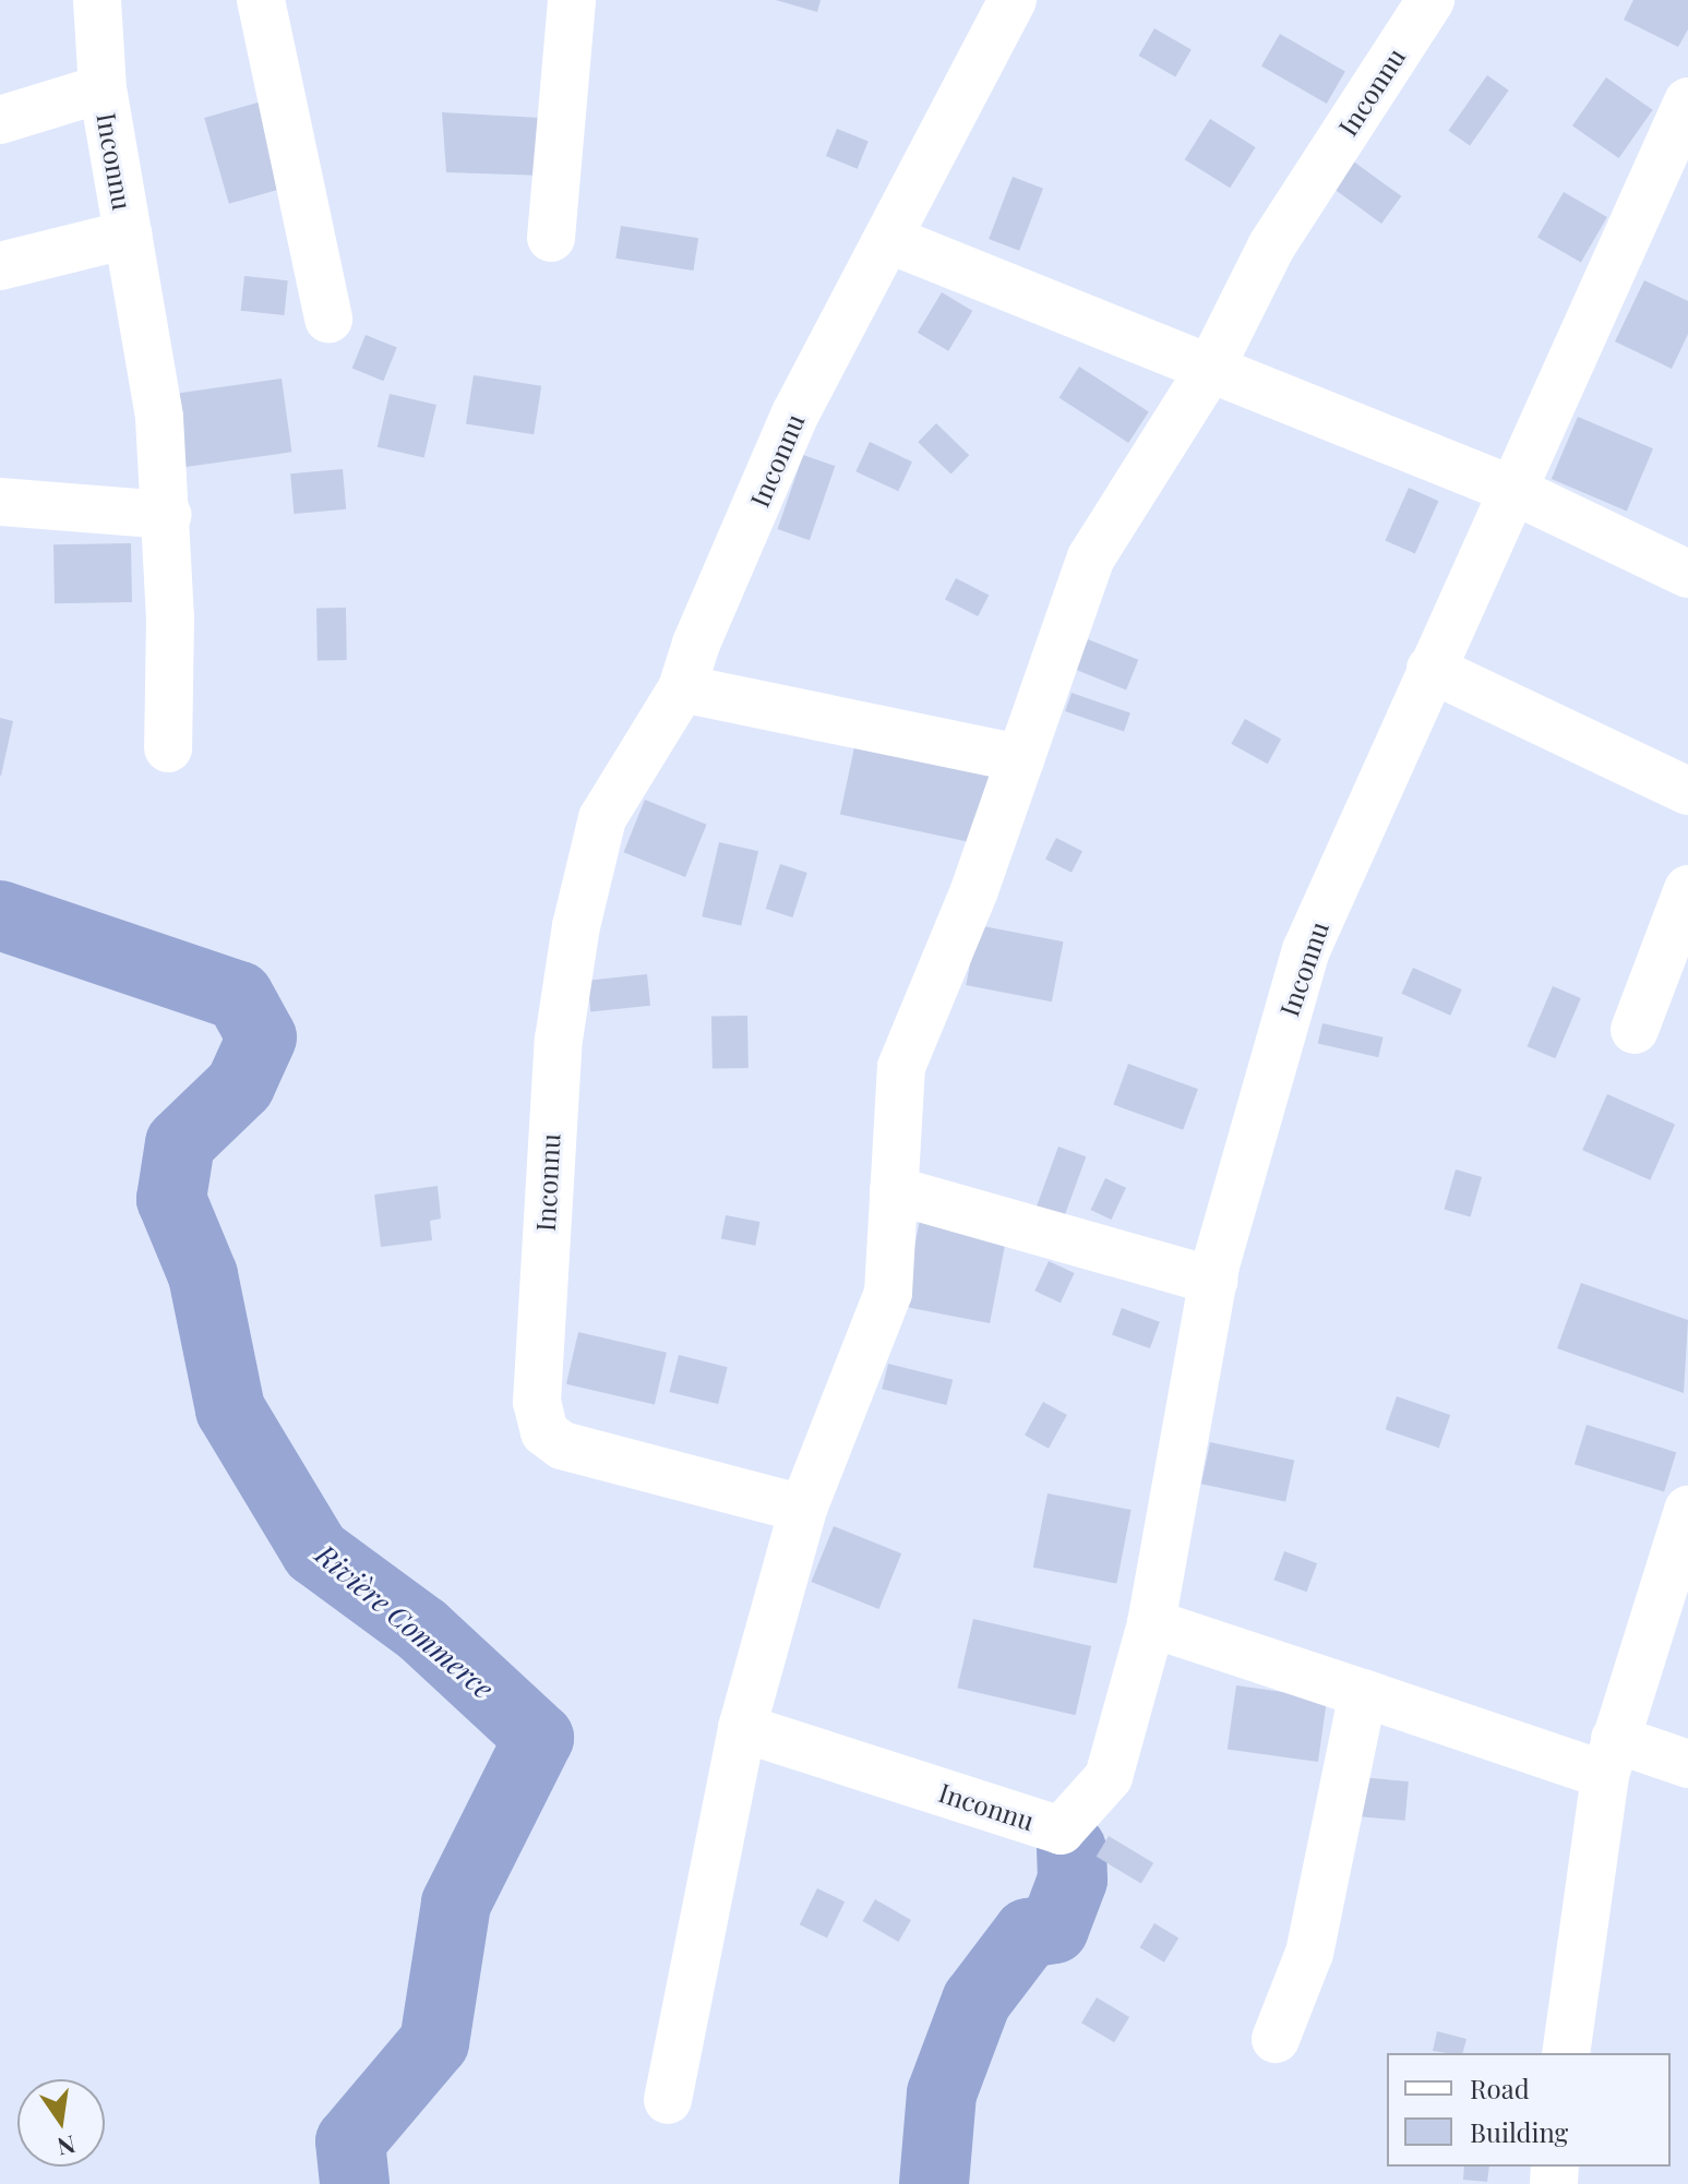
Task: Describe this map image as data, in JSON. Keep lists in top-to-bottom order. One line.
{"streets":{"street":["Inconnu"]},"water":["Rivière Commerce"],"legend":["Road","Building"],"north":"bottom"}
